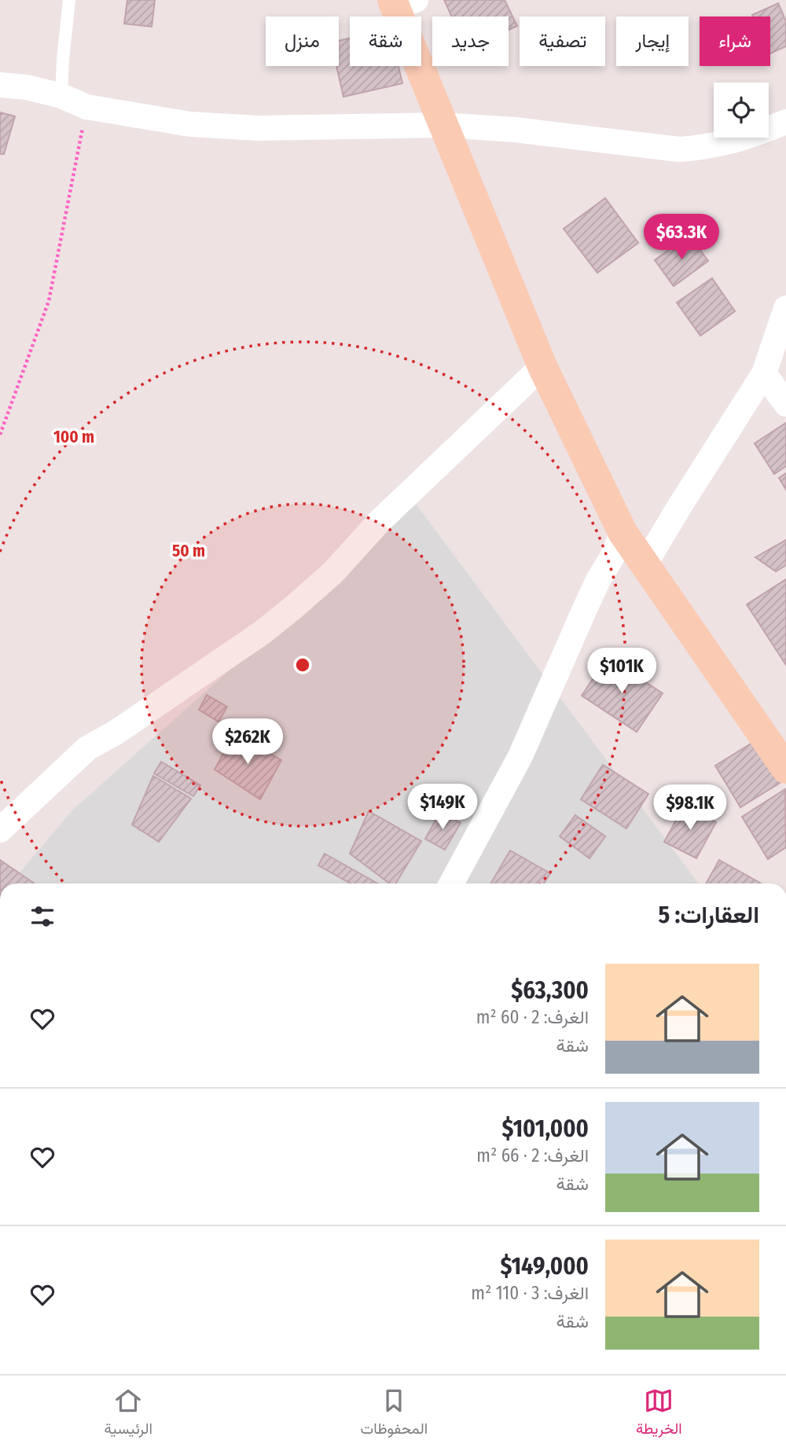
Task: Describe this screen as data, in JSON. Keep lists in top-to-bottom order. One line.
{"page":{"chip":["شراء","إيجار","تصفية","جديد","شقة","منزل"],"price":["$63.3K","$101K","$262K","$149K","$98.1K"],"heading":"العقارات: 5","list":[{"name":"$63,300","note":"الغرف: 2 · 60 m² · شقة"},{"name":"$101,000","note":"الغرف: 2 · 66 m² · شقة"},{"name":"$149,000","note":"الغرف: 3 · 110 m² · شقة"}],"tabs":["الخريطة","المحفوظات","الرئيسية"]},"rings":["100 m","50 m"]}
